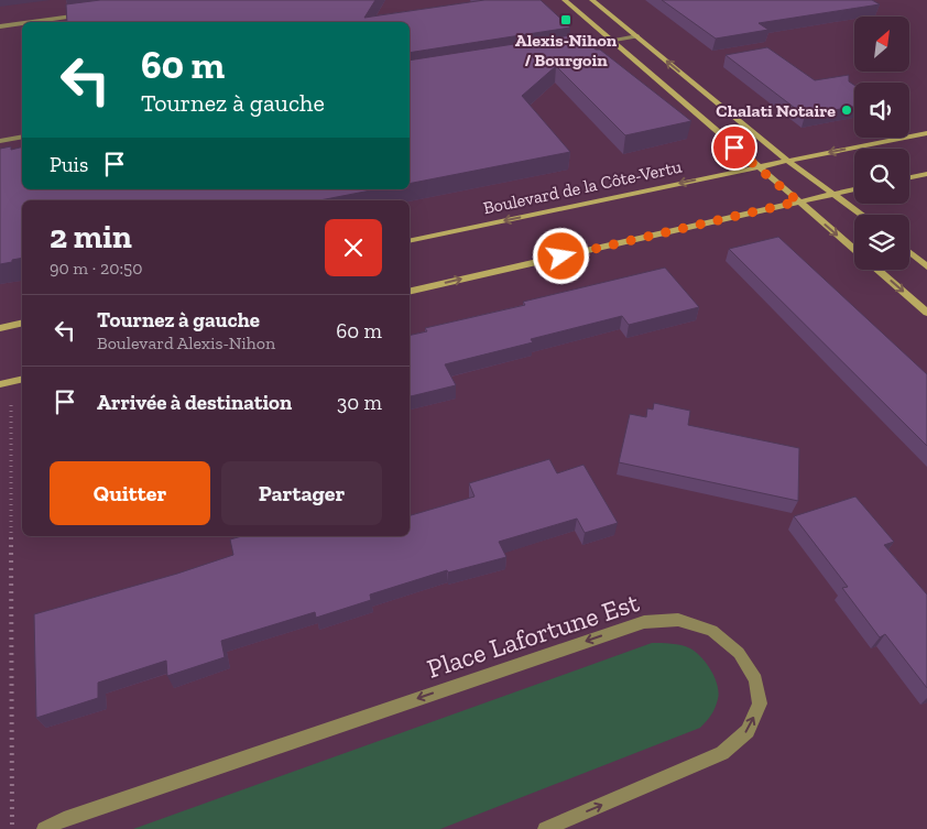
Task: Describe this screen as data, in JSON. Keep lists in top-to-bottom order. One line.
{"streets":{"street":["Boulevard de la Côte-Vertu","Place Lafortune Est"]},"places":{"transit":["Alexis-Nihon / Bourgoin"],"other":["Chalati Notaire"]},"north":"top right","page":{"turn":["60 m","Tournez à gauche"],"then":"Puis","heading":["2 min","90 m · 20:50"],"list":[{"name":"Tournez à gauche","note":"Boulevard Alexis-Nihon","value":"60 m"},{"name":"Arrivée à destination","value":"30 m"}],"buttons":["Quitter","Partager"]}}
